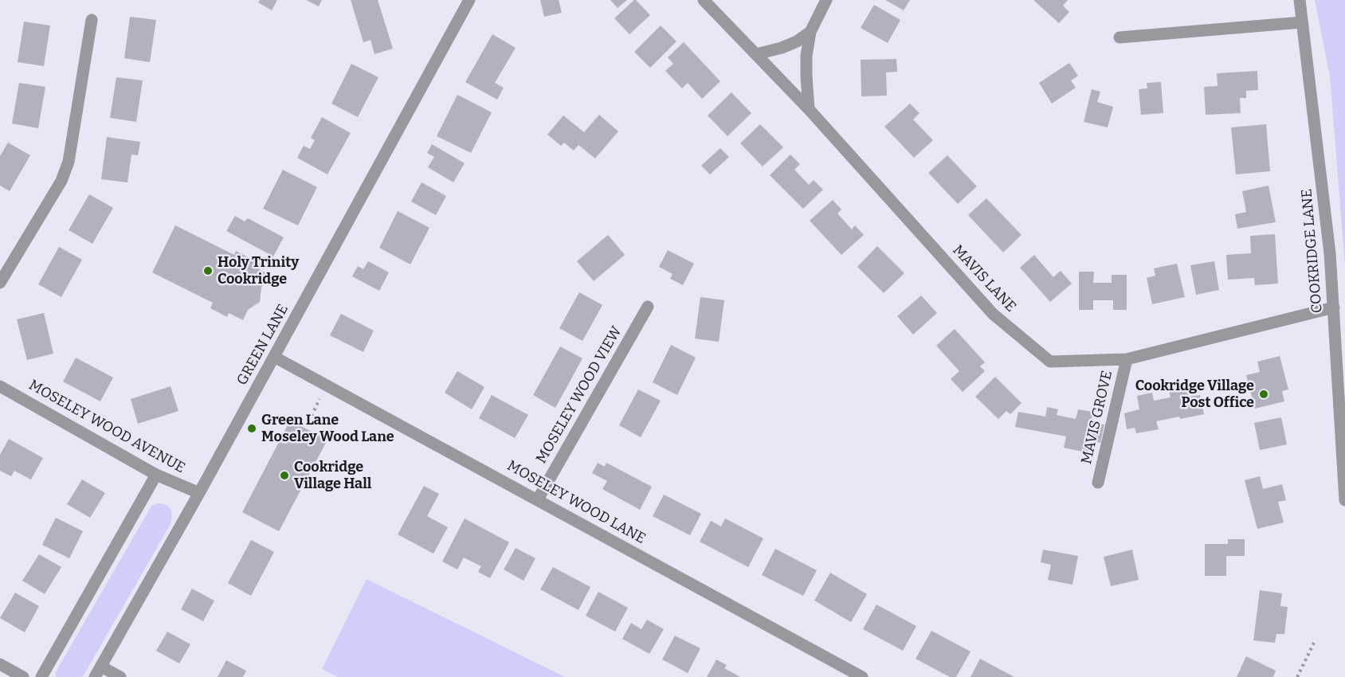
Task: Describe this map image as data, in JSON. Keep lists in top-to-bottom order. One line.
{"streets":{"street":["COOKRIDGE LANE","MAVIS LANE","GREEN LANE","MOSELEY WOOD VIEW","MAVIS GROVE","MOSELEY WOOD AVENUE","MOSELEY WOOD LANE"]},"crossings":[["COOKRIDGE LANE","MAVIS LANE"],["MAVIS LANE","MAVIS GROVE"],["GREEN LANE","MOSELEY WOOD AVENUE"],["GREEN LANE","MOSELEY WOOD LANE"],["MOSELEY WOOD VIEW","MOSELEY WOOD LANE"]],"places":["Holy Trinity Cookridge","Cookridge Village Post Office","Green Lane Moseley Wood Lane","Cookridge Village Hall"]}
